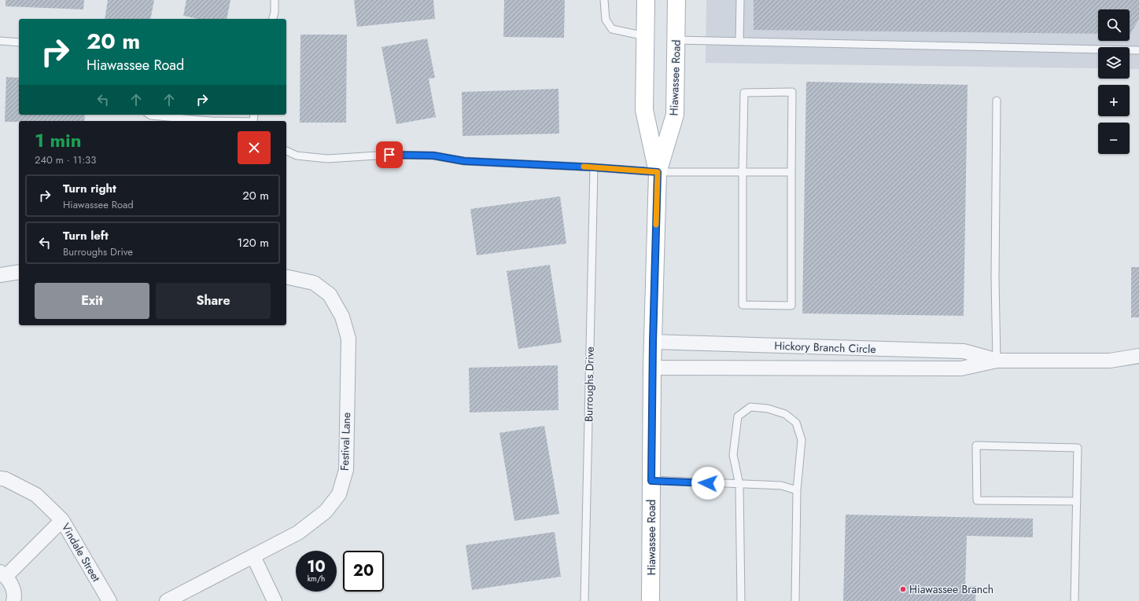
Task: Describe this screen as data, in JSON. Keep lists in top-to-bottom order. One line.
{"streets":{"street":["Hiawassee Road","Hickory Branch Circle","Festival Lane","Vindale Street"],"lane":["Burroughs Drive"]},"crossings":[["Hiawassee Road","Hickory Branch Circle"]],"places":["Hiawassee Branch"],"page":{"map_buttons":["+","−"],"turn":["20 m","Hiawassee Road"],"heading":["1 min","240 m · 11:33"],"list":[{"name":"Turn right","note":"Hiawassee Road","value":"20 m"},{"name":"Turn left","note":"Burroughs Drive","value":"120 m"}],"buttons":["Exit","Share"],"speed":"10 km/h","limit":"20"}}
